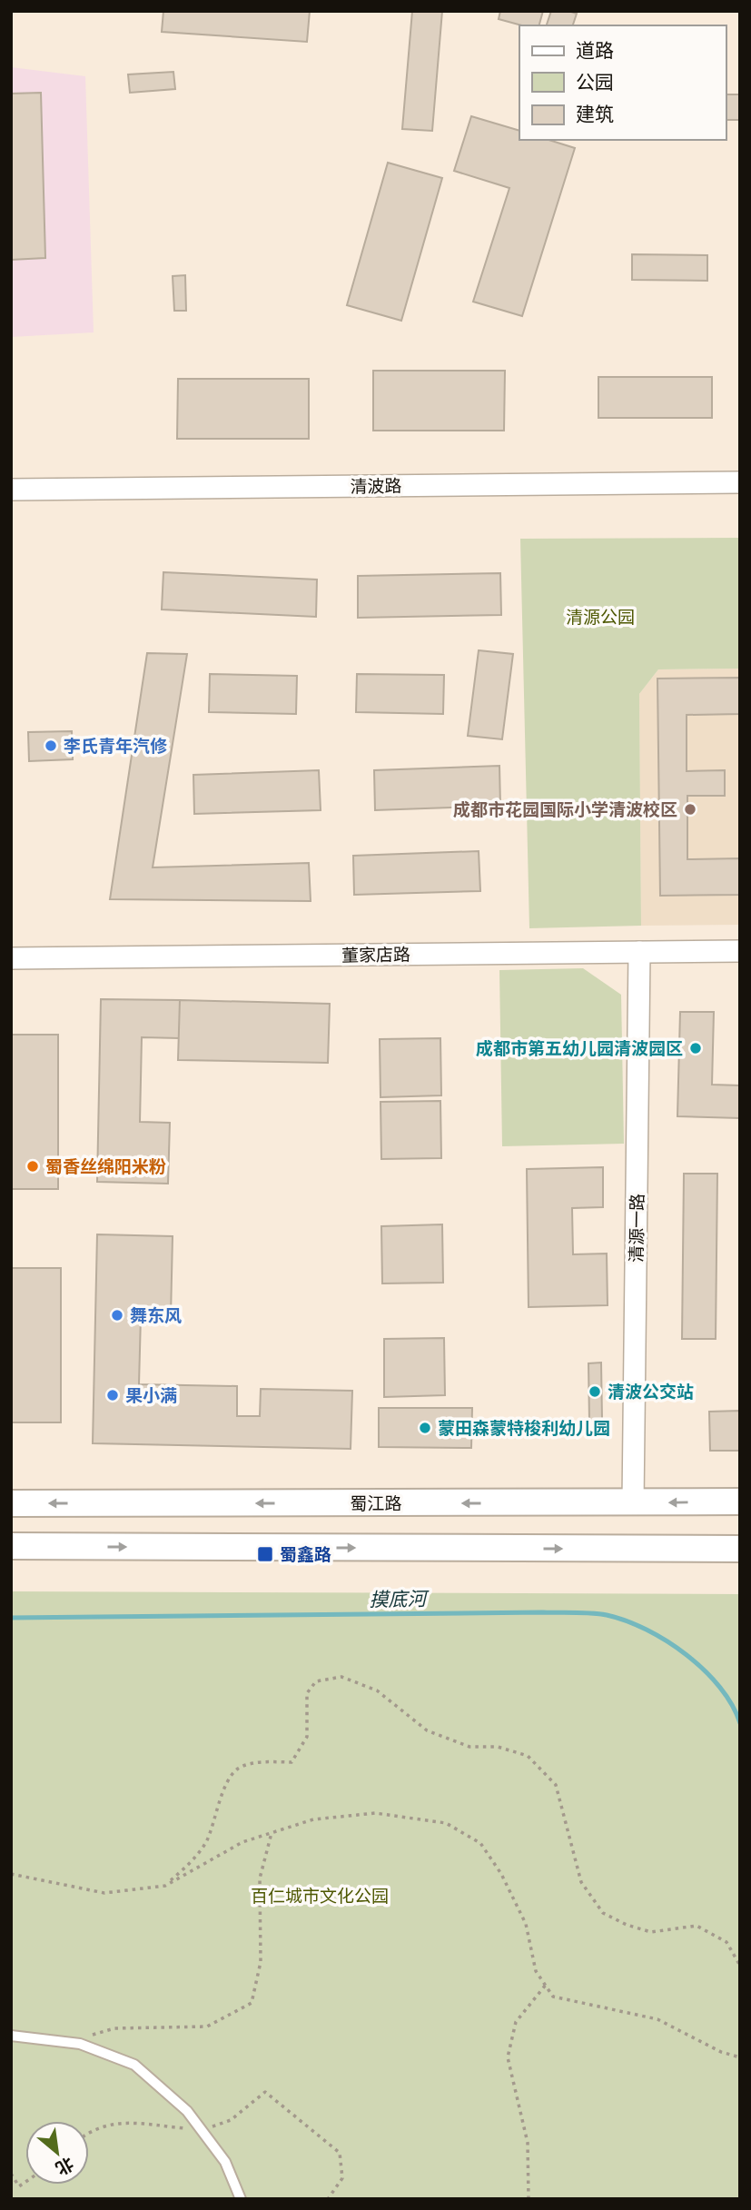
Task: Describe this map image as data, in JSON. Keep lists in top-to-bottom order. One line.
{"streets":{"street":["清波路","董家店路","清源一路","蜀江路"]},"crossings":[["董家店路","清源一路"],["清源一路","蜀江路"]],"water":["摸底河"],"parks":["清源公园","百仁城市文化公园"],"places":{"other":["李氏青年汽修","成都市花园国际小学清波校区","成都市第五幼儿园清波园区","蜀香丝绵阳米粉","舞东风","清波公交站","果小满","蒙田森蒙特梭利幼儿园"],"transit":["蜀鑫路"]},"legend":["道路","公园","建筑"],"north":"bottom right"}
